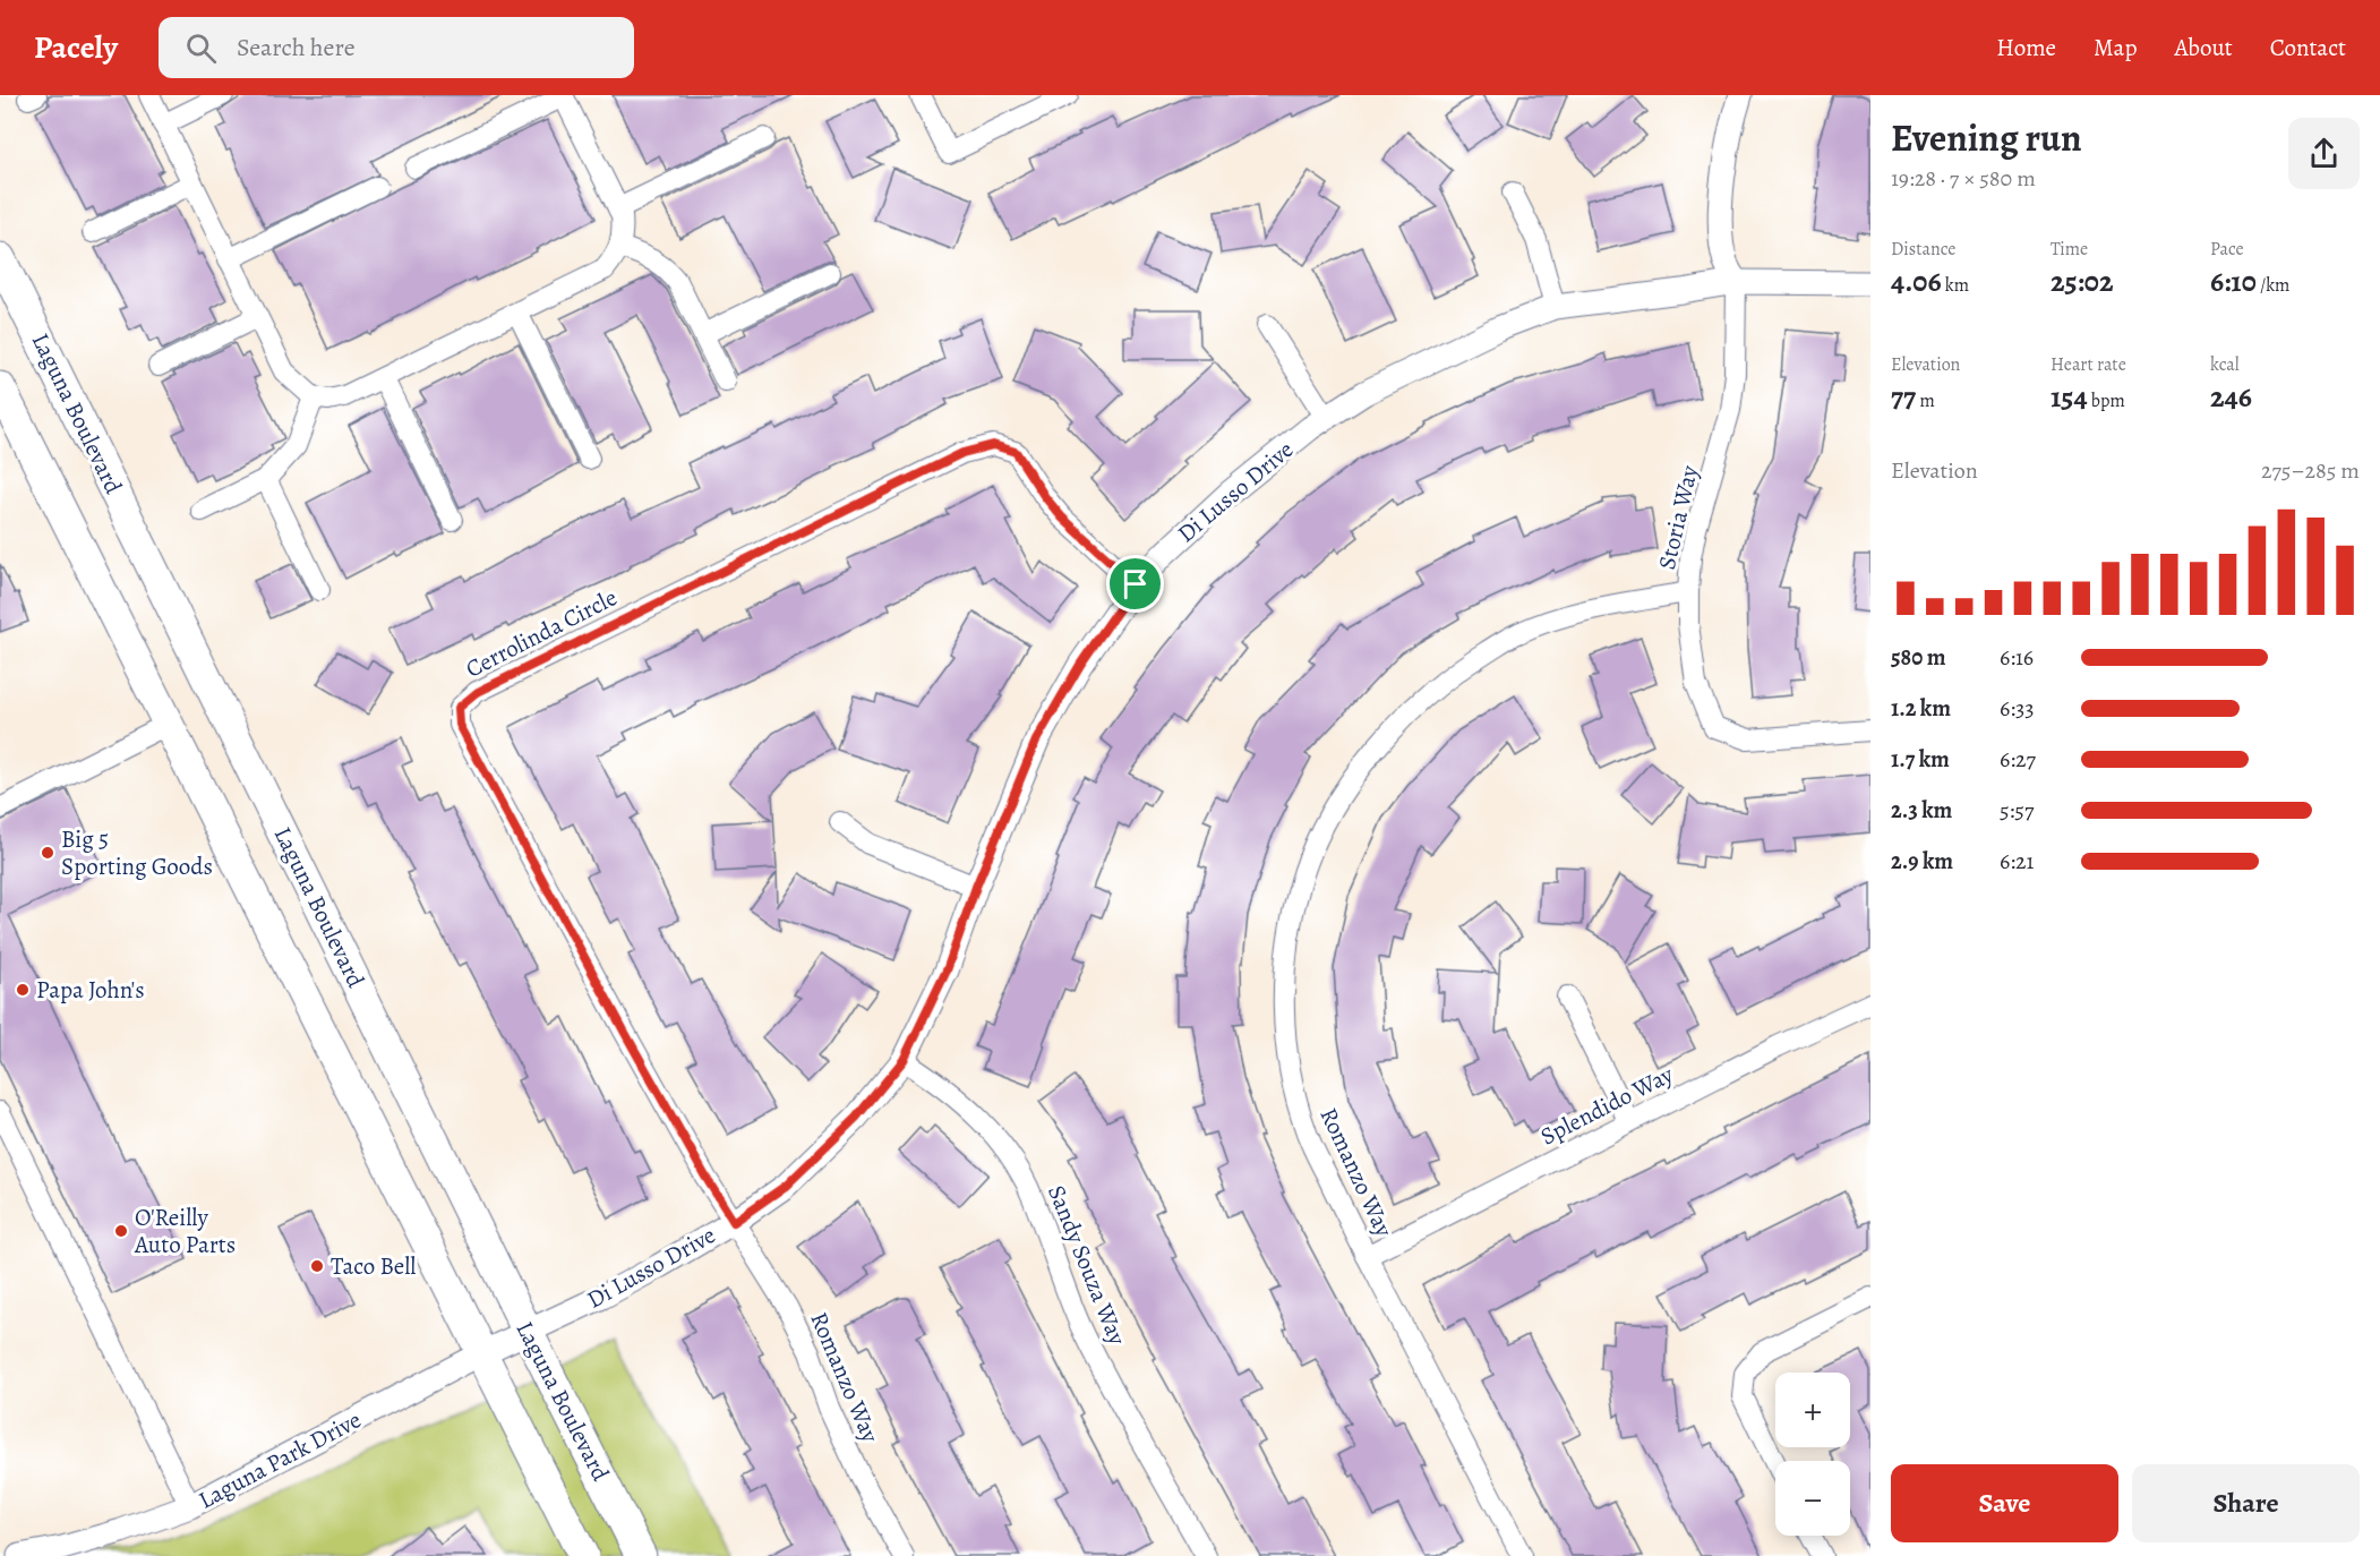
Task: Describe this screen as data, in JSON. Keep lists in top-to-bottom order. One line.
{"streets":{"main road":["Laguna Boulevard"],"street":["Di Lusso Drive","Storia Way","Cerrolinda Circle","Splendido Way","Romanzo Way","Sandy Souza Way","Laguna Park Drive"]},"crossings":[["Laguna Boulevard","Di Lusso Drive"],["Laguna Boulevard","Laguna Park Drive"],["Di Lusso Drive","Storia Way"],["Di Lusso Drive","Cerrolinda Circle"],["Di Lusso Drive","Romanzo Way"],["Di Lusso Drive","Sandy Souza Way"],["Di Lusso Drive","Laguna Park Drive"],["Storia Way","Romanzo Way"],["Cerrolinda Circle","Romanzo Way"],["Splendido Way","Romanzo Way"]],"places":["Big 5 Sporting Goods","Papa John's","O'Reilly Auto Parts","Taco Bell"],"page":{"header":"Pacely","search":"Search here","nav":["Home","Map","About","Contact"],"heading":["Evening run","19:28 · 7 × 580 m"],"stats":[["Distance","4.06 km"],["Time","25:02"],["Pace","6:10 /km"],["Elevation","77 m"],["Heart rate","154 bpm"],["kcal","246"]],"chart":["Elevation","275–285 m"],"list":[{"name":"580 m","note":"6:16"},{"name":"1.2 km","note":"6:33"},{"name":"1.7 km","note":"6:27"},{"name":"2.3 km","note":"5:57"},{"name":"2.9 km","note":"6:21"}],"map_buttons":["+","−"],"buttons":["Save","Share"]}}
